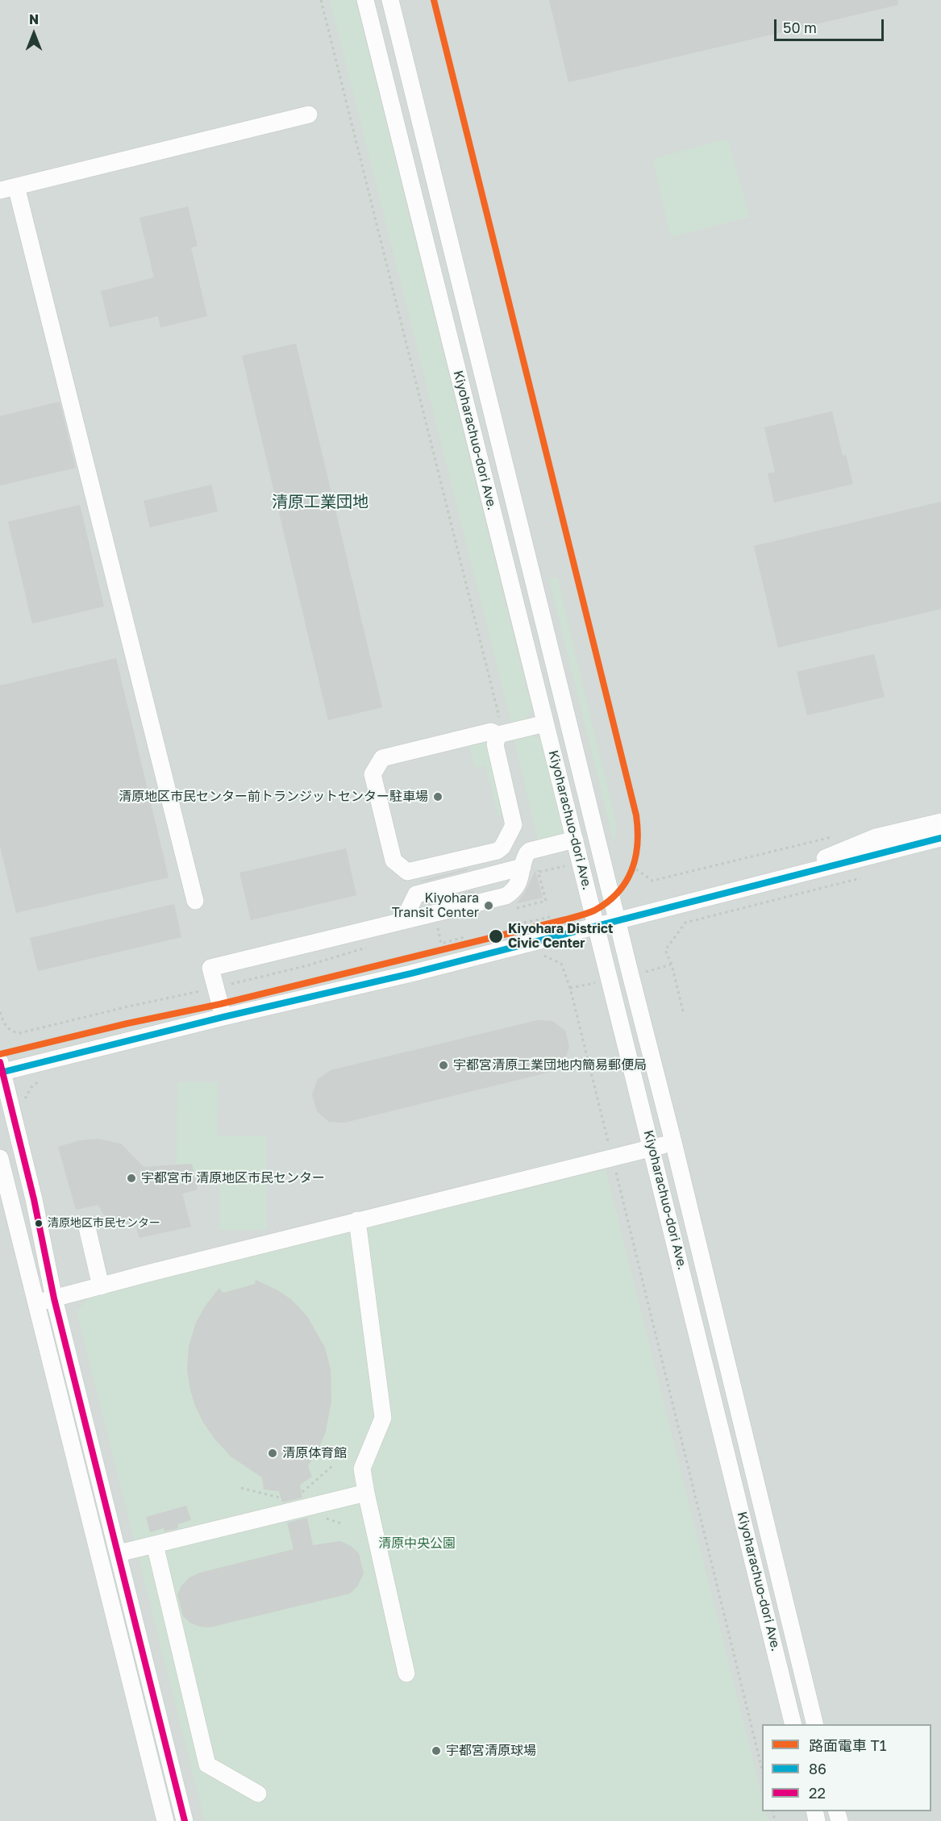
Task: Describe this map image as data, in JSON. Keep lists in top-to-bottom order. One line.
{"streets":{"street":["Kiyoharachuo-dori Ave."]},"districts":["清原工業団地"],"parks":["清原中央公園"],"places":["清原地区市民センター前トランジットセンター駐車場","Kiyohara Transit Center","Kiyohara District Civic Center","宇都宮清原工業団地内簡易郵便局","宇都宮市 清原地区市民センター","清原地区市民センター","清原体育館","宇都宮清原球場"],"lines":["tram line T1","transit line 86","transit line 22"],"legend":["路面電車 T1","86","22"],"scale_bar":"50 m","north":"top"}
